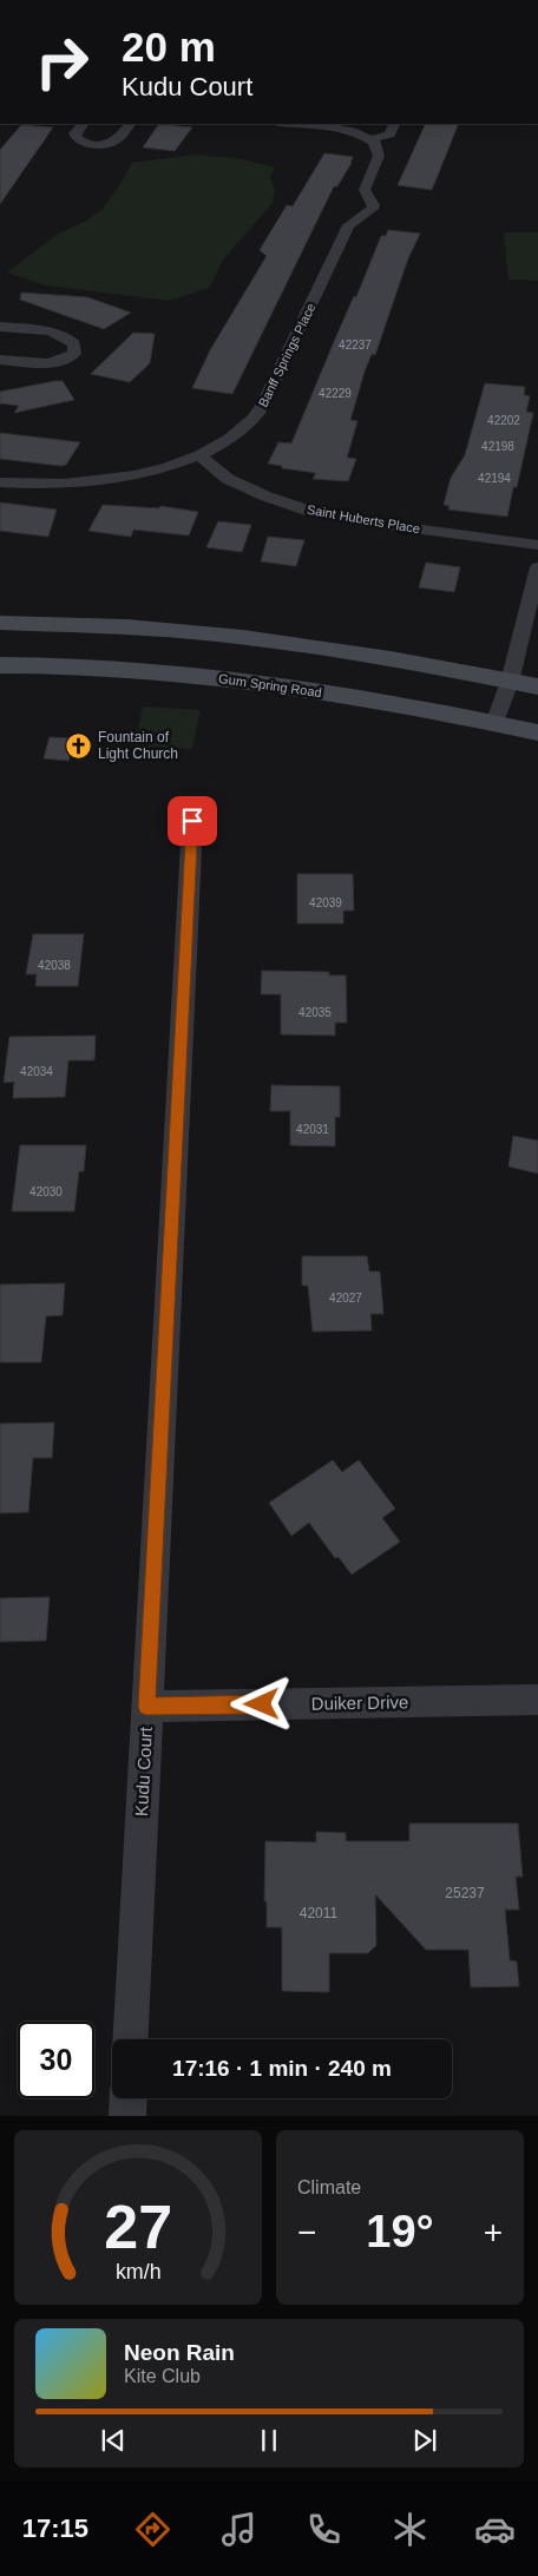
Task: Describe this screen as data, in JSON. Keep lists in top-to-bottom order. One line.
{"streets":{"main road":["Gum Spring Road"],"street":["Banff Springs Place","Saint Huberts Place","Duiker Drive","Kudu Court"]},"crossings":[["Banff Springs Place","Saint Huberts Place"],["Duiker Drive","Kudu Court"]],"places":{"church":["Fountain of Light Church"]},"house_numbers":["42237","42229","42202","42198","42194","42039","42038","42035","42034","42031","42030","42027","25237","42011"],"page":{"turn":["20 m","Kudu Court"],"limit":"30","trip":"17:16 · 1 min · 240 m","tile":"Climate","heat":["−","19°","+"],"song":["Neon Rain","Kite Club"],"tabs":"17:15","gauge":["27","km/h"]}}
